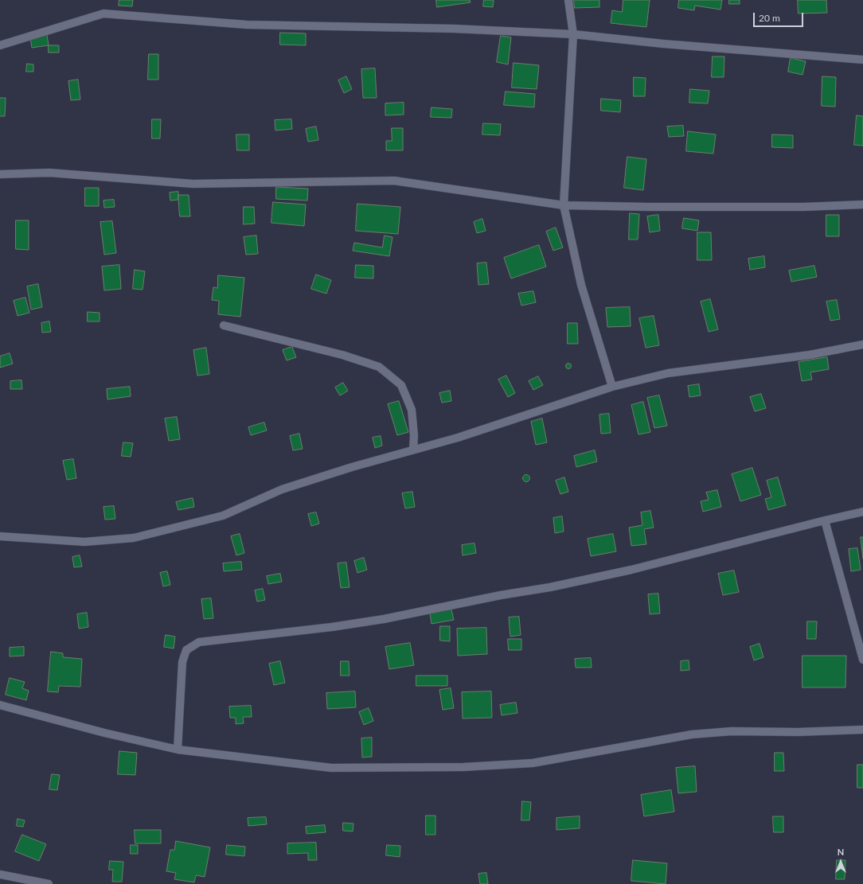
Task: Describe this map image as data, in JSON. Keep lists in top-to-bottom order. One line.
{"scale_bar":"20 m","north":"top"}
